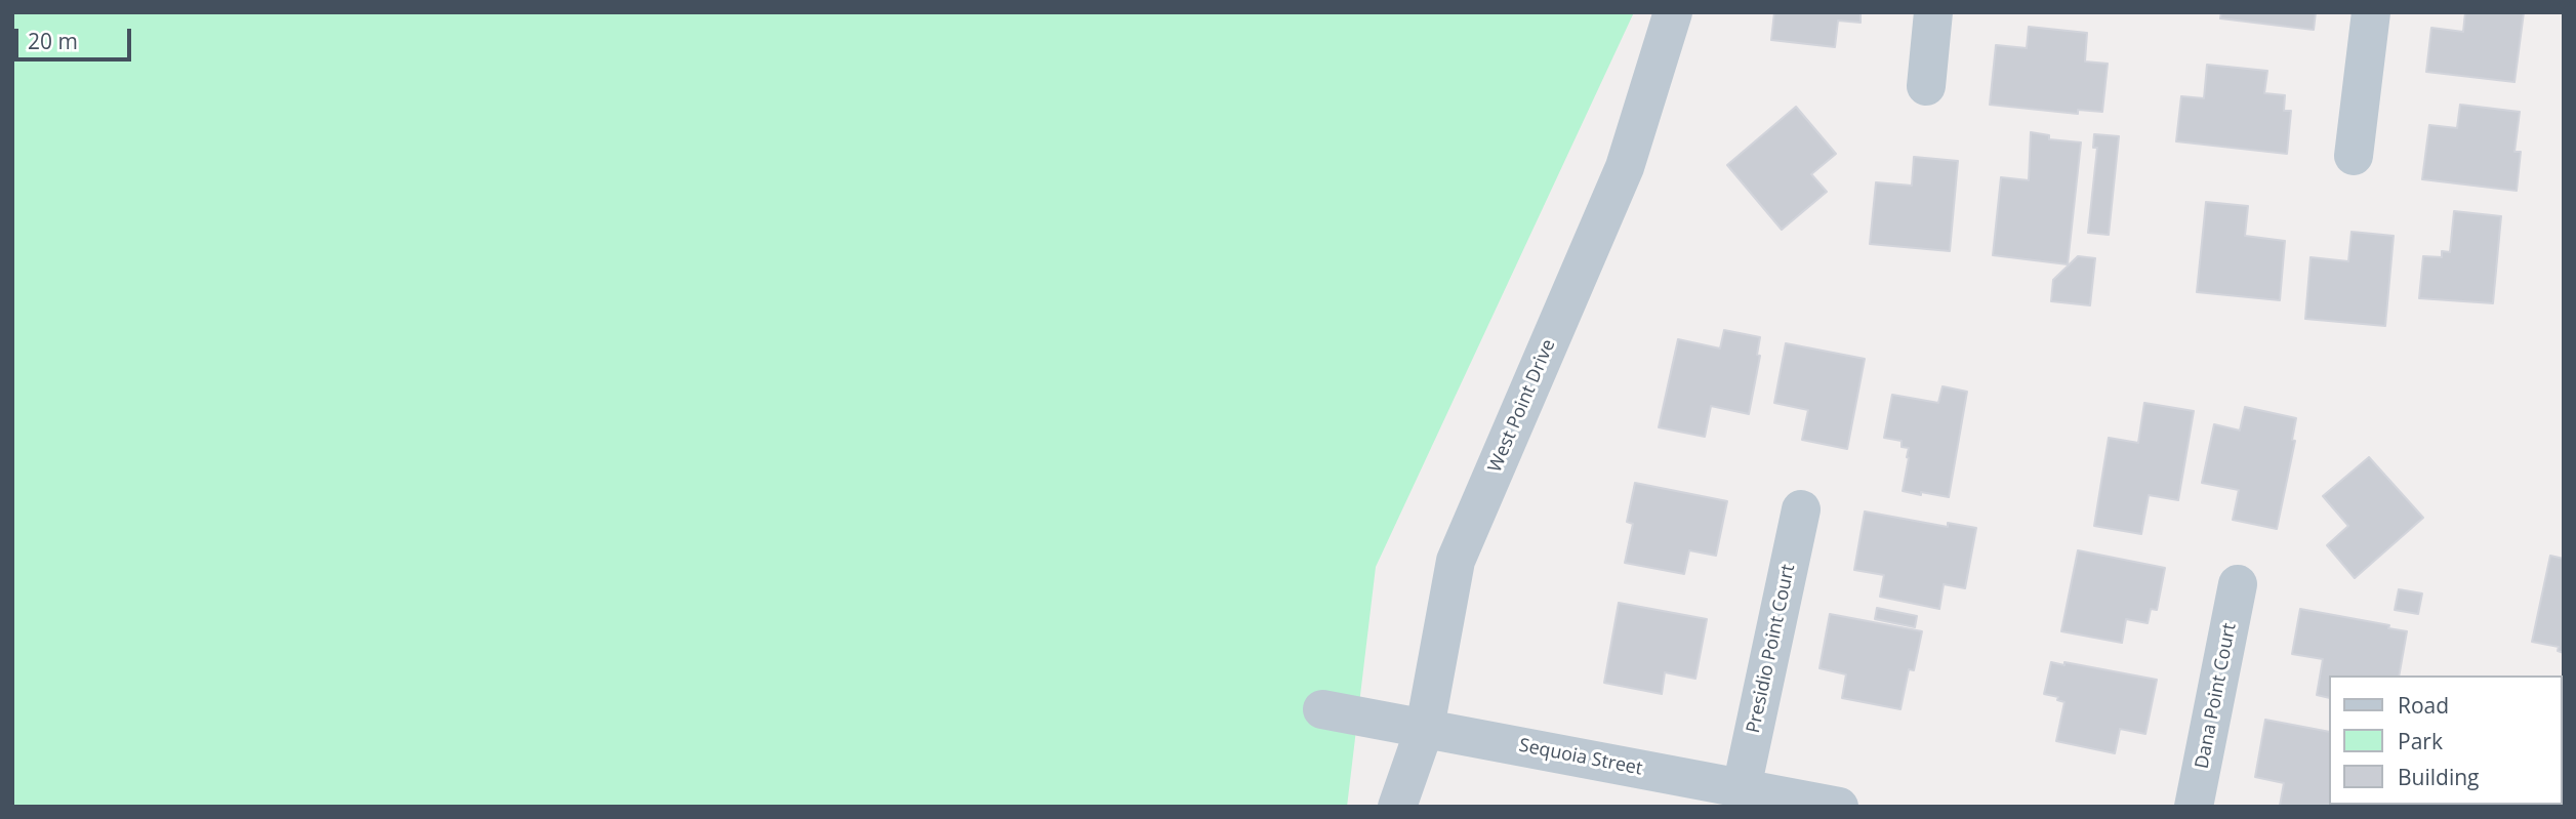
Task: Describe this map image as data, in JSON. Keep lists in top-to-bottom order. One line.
{"streets":{"street":["West Point Drive","Presidio Point Court","Dana Point Court","Sequoia Street"]},"crossings":[["West Point Drive","Sequoia Street"],["Presidio Point Court","Sequoia Street"]],"legend":["Road","Park","Building"],"scale_bar":"20 m"}
